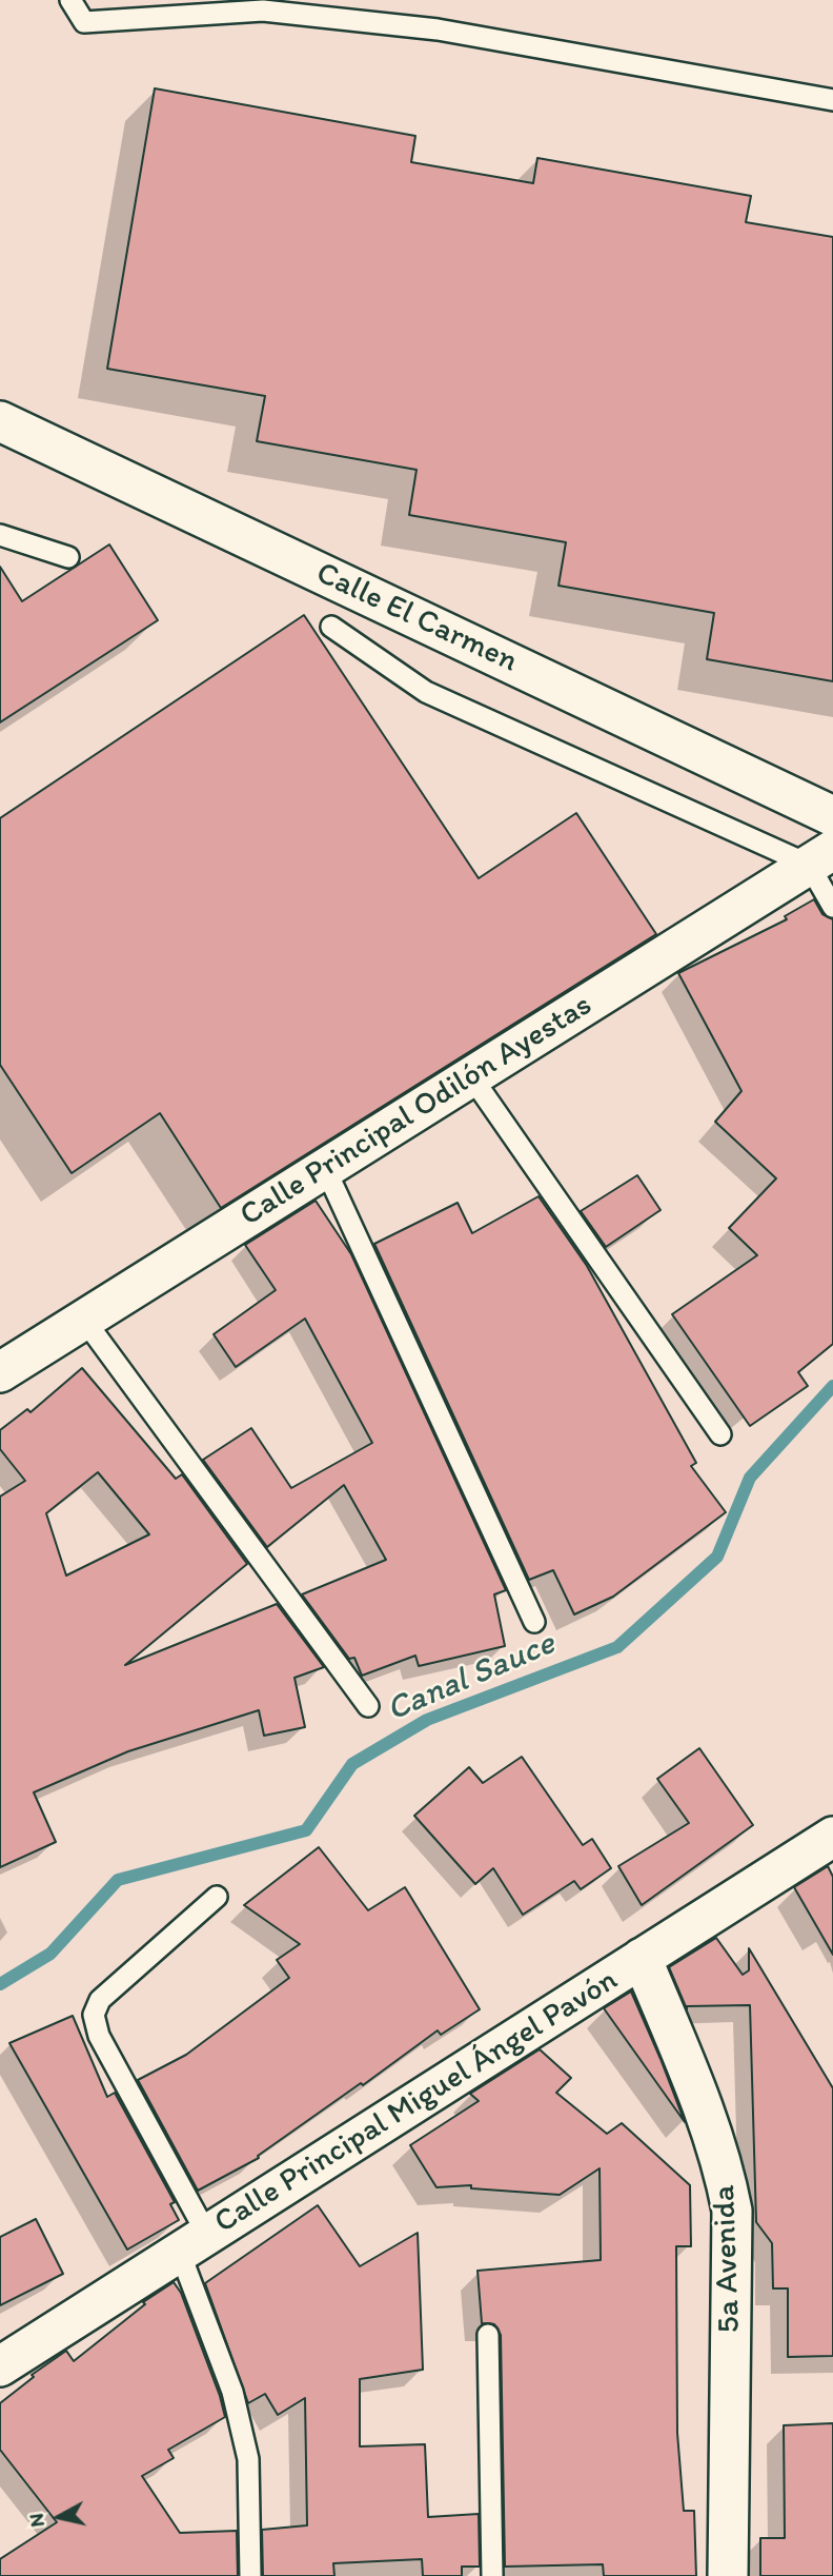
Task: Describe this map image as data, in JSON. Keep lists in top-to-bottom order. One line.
{"streets":{"street":["Calle El Carmen","Calle Principal Odilón Ayestas","Calle Principal Miguel Ángel Pavón","5a Avenida"]},"crossings":[["Calle Principal Miguel Ángel Pavón","5a Avenida"]],"water":["Canal Sauce"],"north":"left"}
